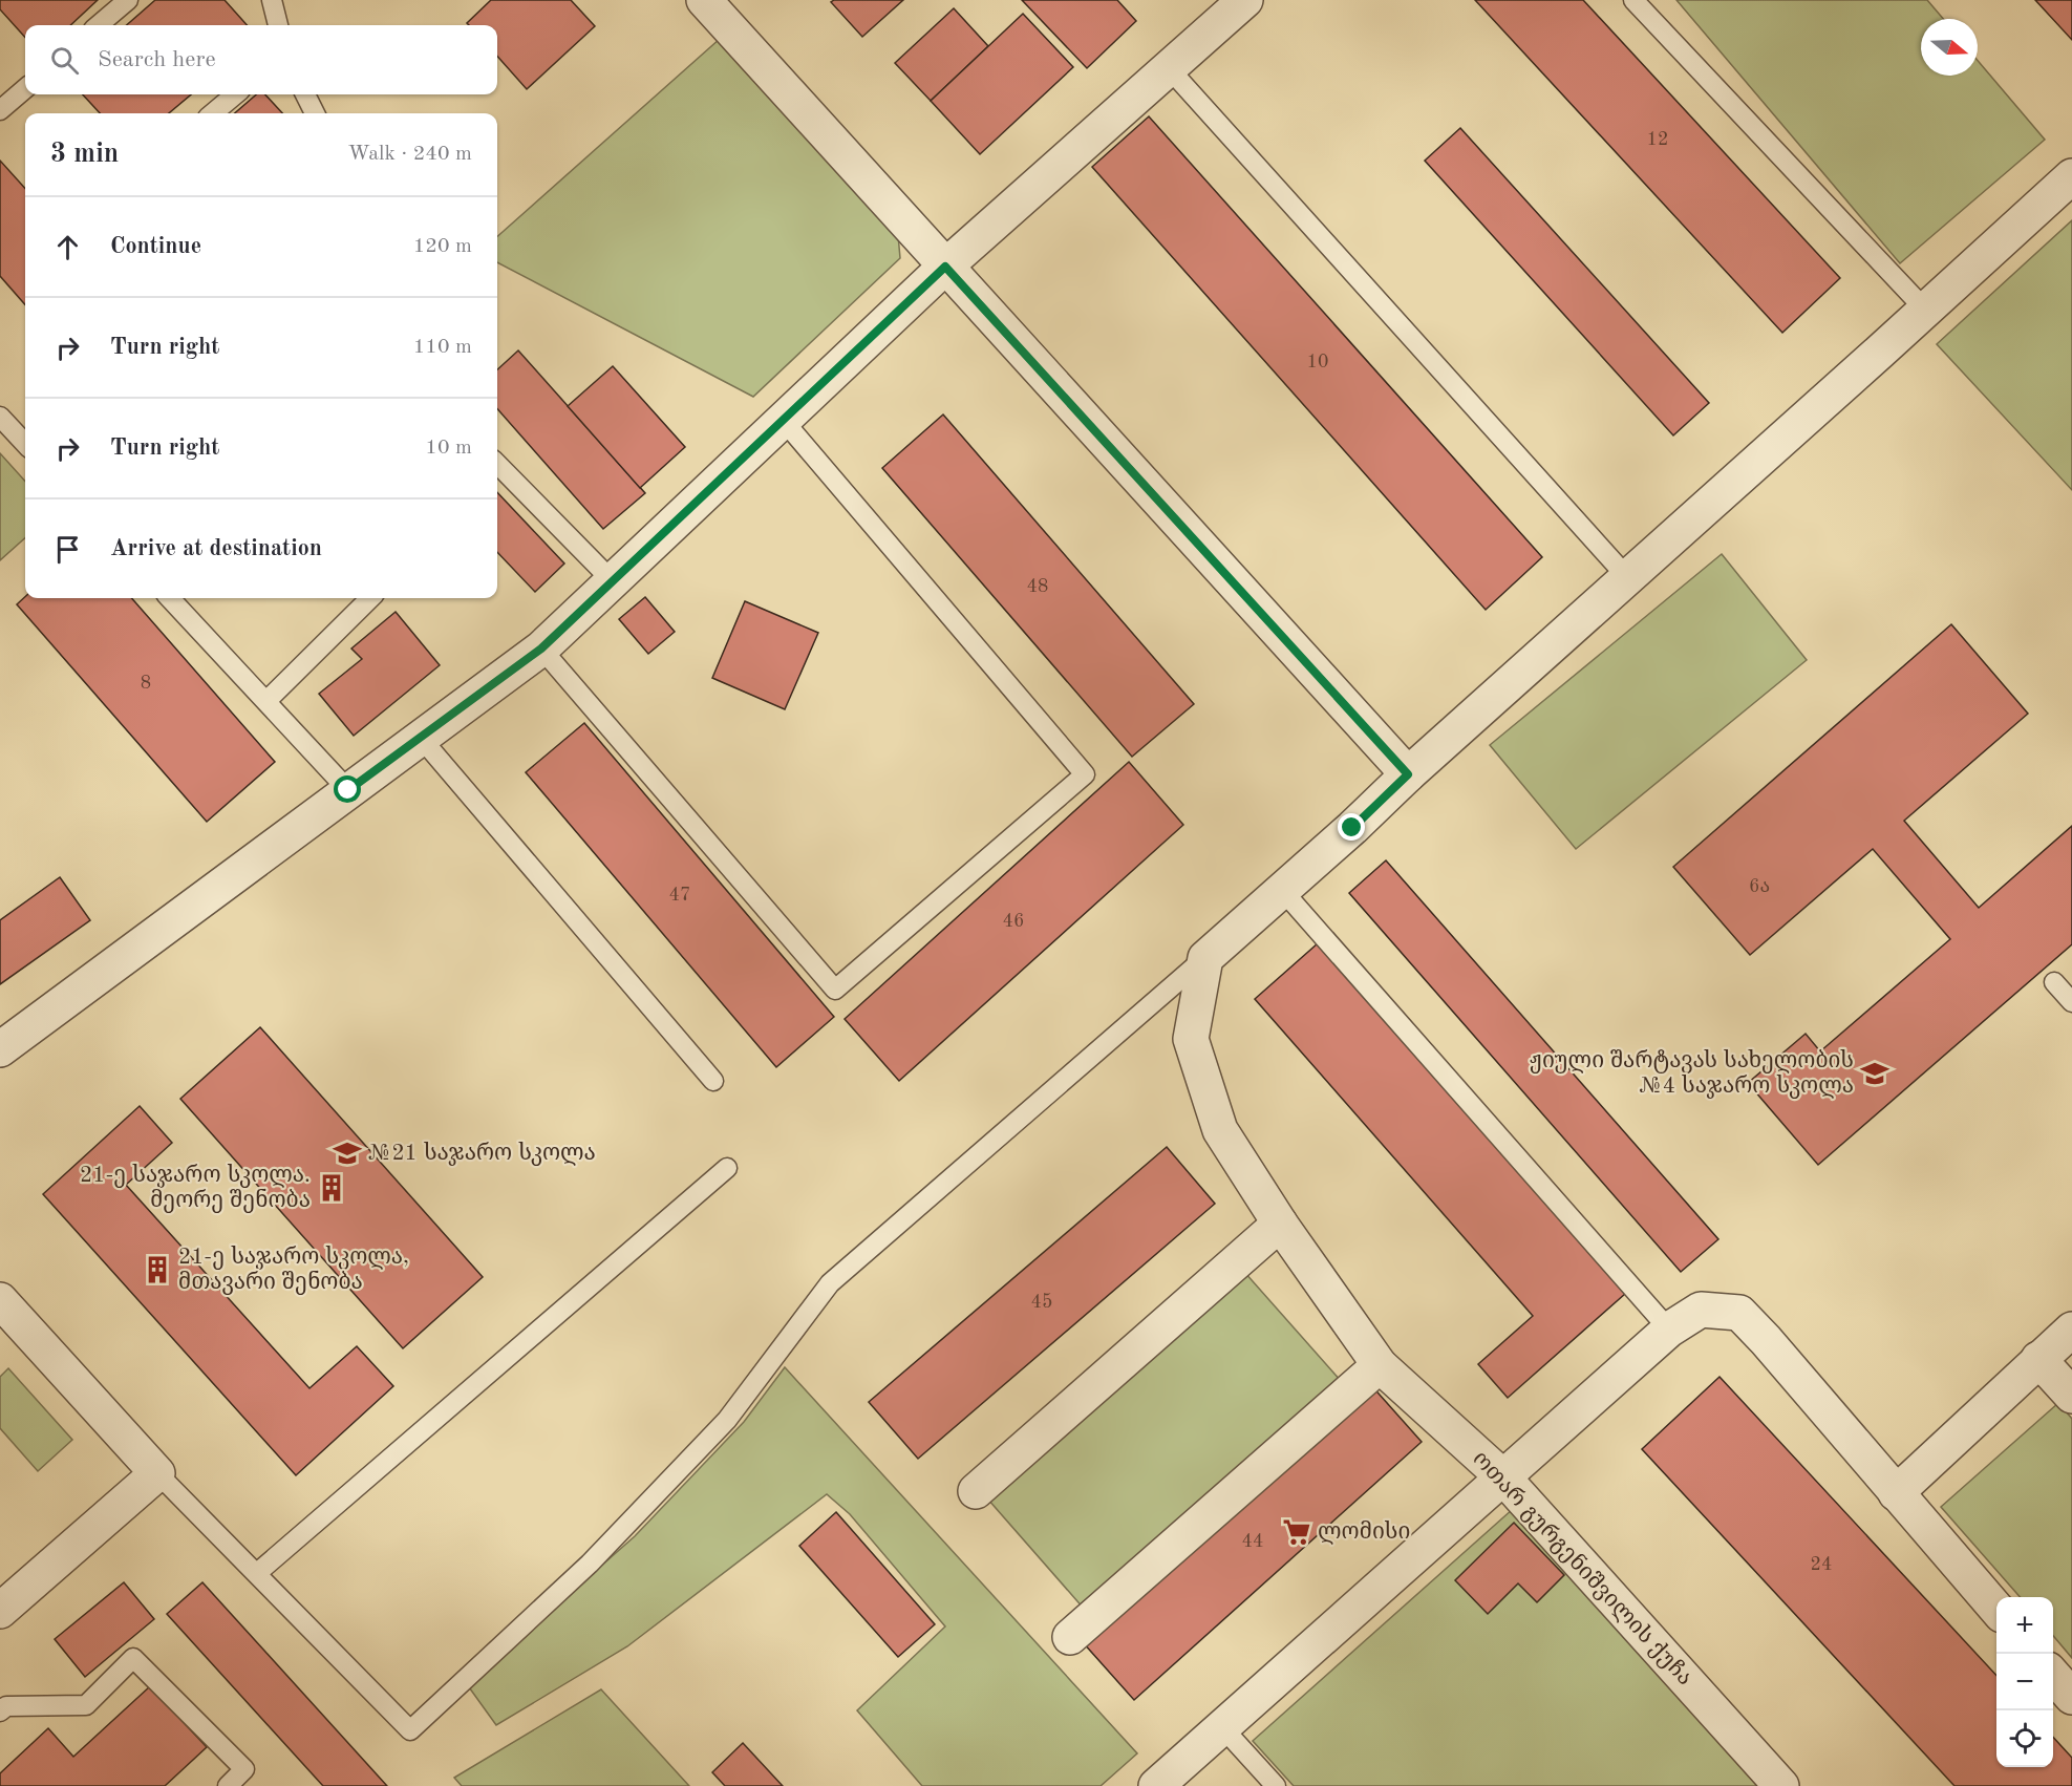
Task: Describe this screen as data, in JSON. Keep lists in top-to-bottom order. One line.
{"streets":{"street":["ოთარ გურგენიშვილის ქუჩა"]},"places":{"school or university":["ჟიული შარტავას სახელობის №4 საჯარო სკოლა","№21 საჯარო სკოლა"],"building":["21-ე საჯარო სკოლა. მეორე შენობა","21-ე საჯარო სკოლა, მთავარი შენობა"],"supermarket":["ლომისი"]},"house_numbers":["12","10","48","8","6ა","47","46","45","44","24"],"north":"right","page":{"search":"Search here","heading":["3 min","Walk · 240 m"],"list":[["Continue","120 m"],["Turn right","110 m"],["Turn right","10 m"],"Arrive at destination"],"map_buttons":["+","−"]}}
